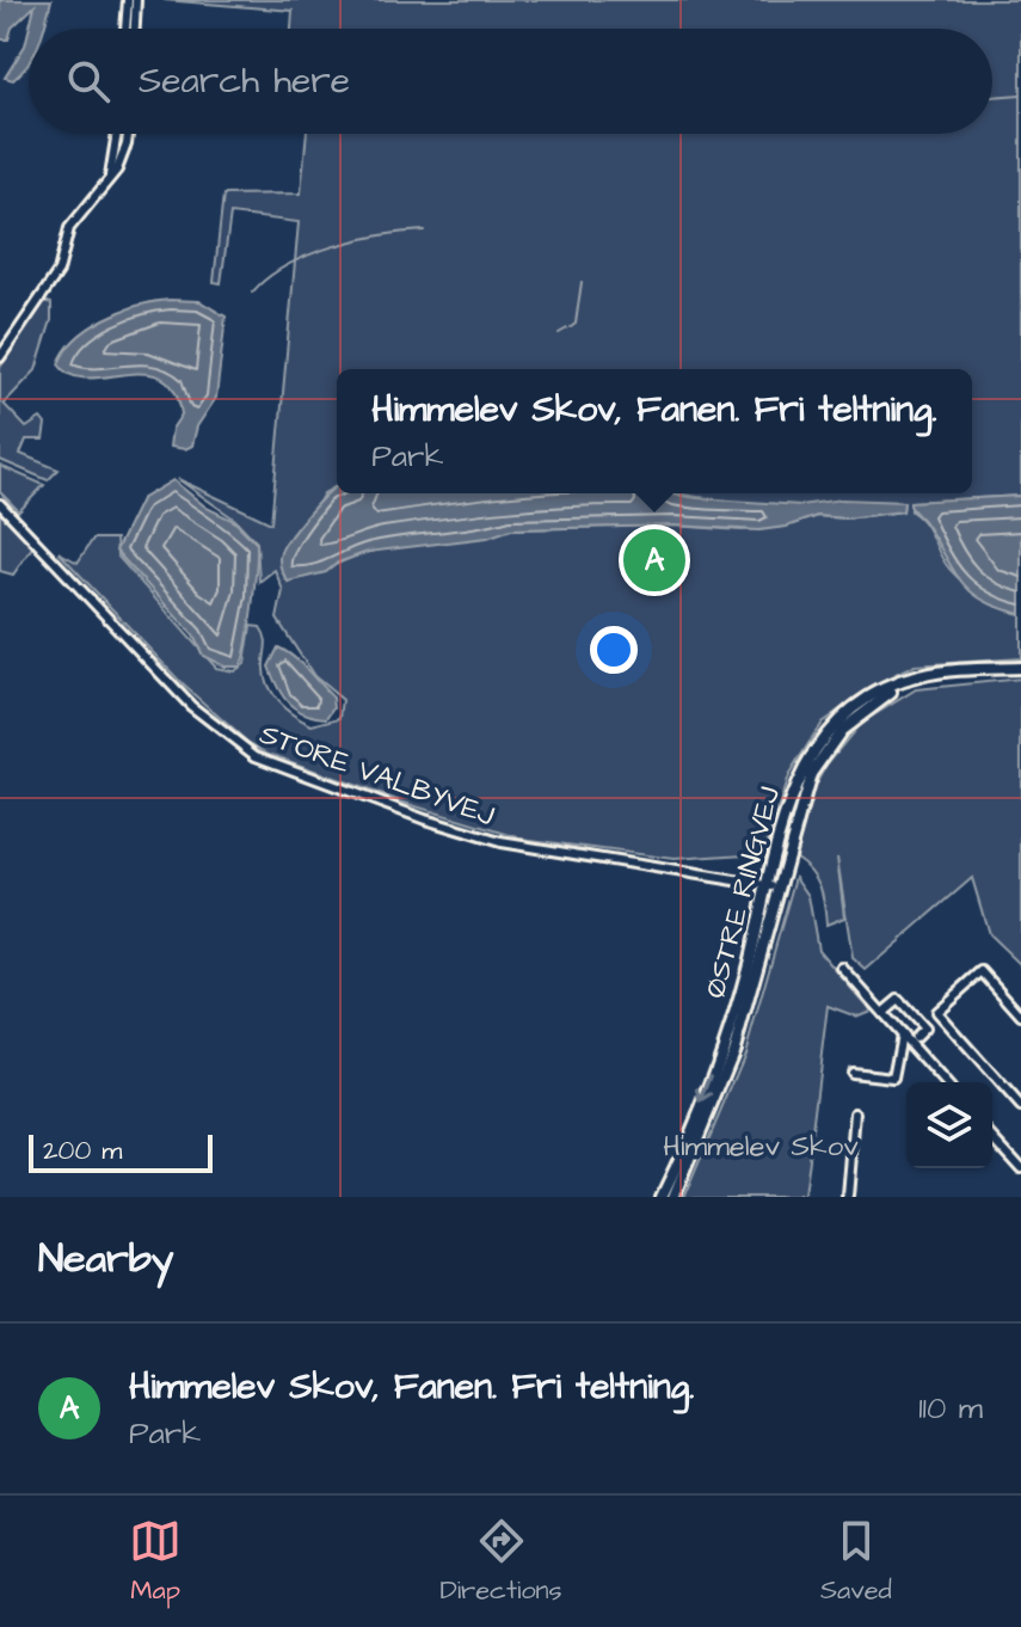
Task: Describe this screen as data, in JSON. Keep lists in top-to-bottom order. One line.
{"streets":{"main road":["ØSTRE RINGVEJ"],"street":["STORE VALBYVEJ"]},"crossings":[["STORE VALBYVEJ","ØSTRE RINGVEJ"]],"parks":["Himmelev Skov"],"scale_bar":"200 m","page":{"search":"Search here","popup":["Himmelev Skov, Fanen. Fri teltning.","Park"],"pins":"A","scale":"200 m","heading":"Nearby","list":[{"mark":"A","name":"Himmelev Skov, Fanen. Fri teltning.","note":"Park","value":"110 m"}],"nav":["Map","Directions","Saved"]}}
